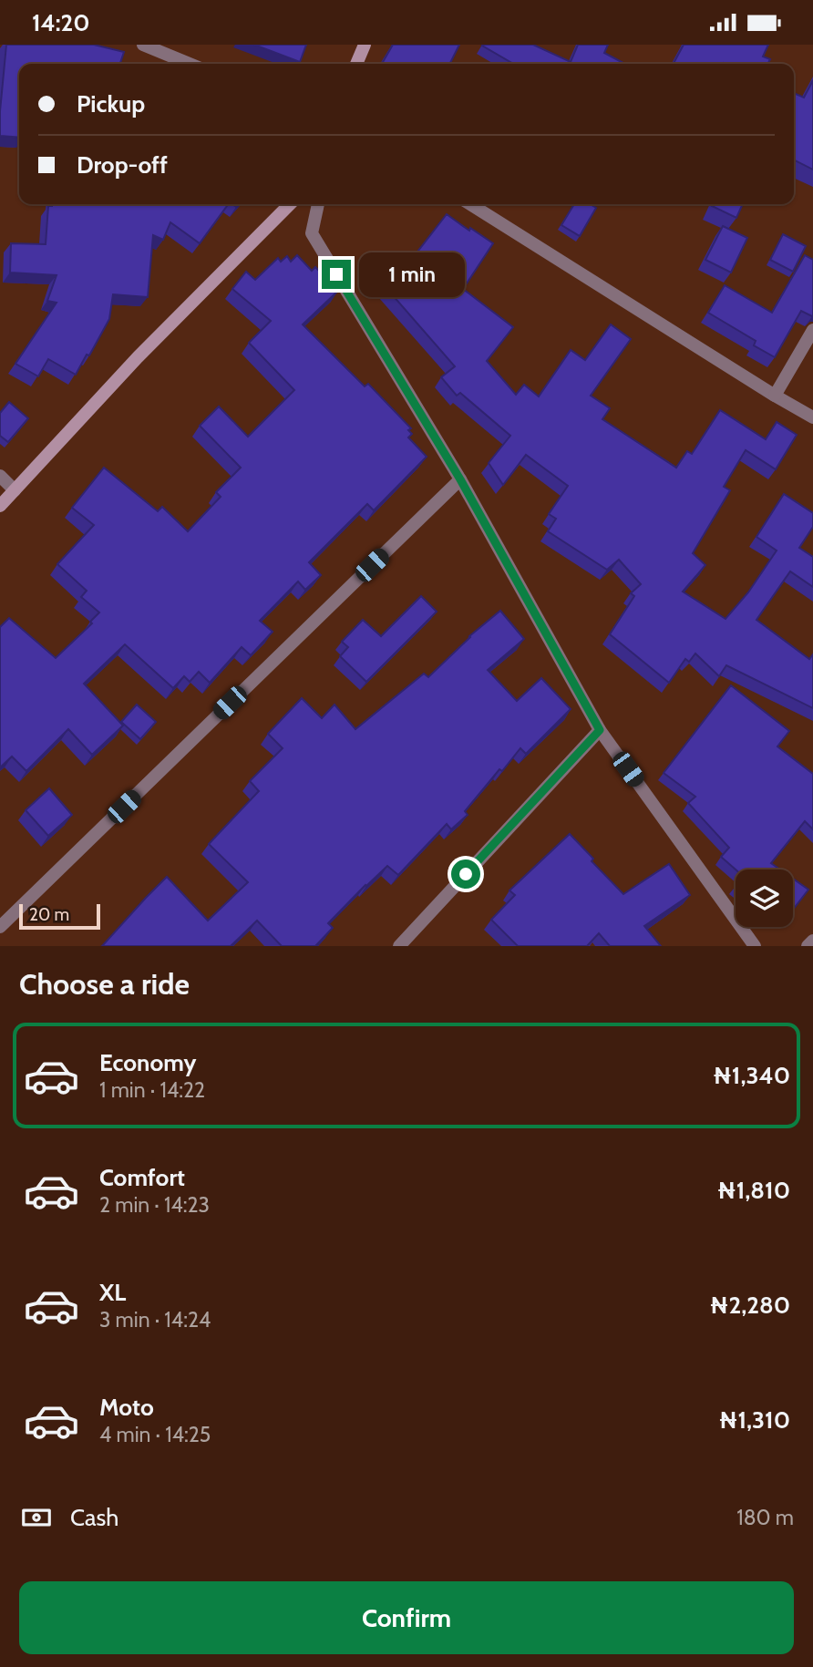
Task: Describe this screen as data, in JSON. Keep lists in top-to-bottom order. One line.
{"scale_bar":"20 m","page":{"status":"14:20","banner":["Pickup","Drop-off"],"bubble":"1 min","scale":"20 m","heading":"Choose a ride","list":[{"name":"Economy","note":"1 min · 14:22","value":"₦1,340"},{"name":"Comfort","note":"2 min · 14:23","value":"₦1,810"},{"name":"XL","note":"3 min · 14:24","value":"₦2,280"},{"name":"Moto","note":"4 min · 14:25","value":"₦1,310"}],"pay":["Cash","180 m"],"buttons":"Confirm"}}
